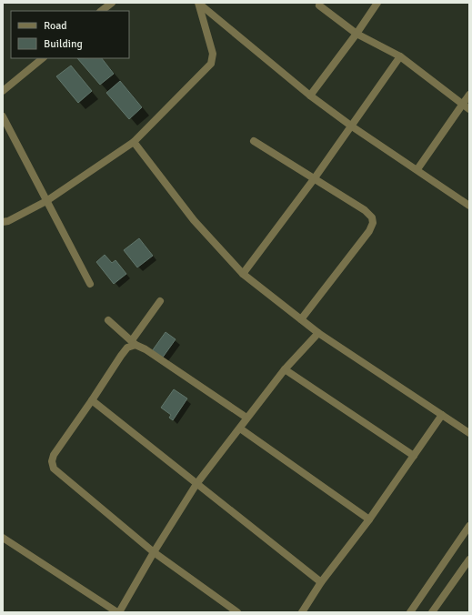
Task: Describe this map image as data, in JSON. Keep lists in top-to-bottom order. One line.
{"legend":["Road","Building"]}
